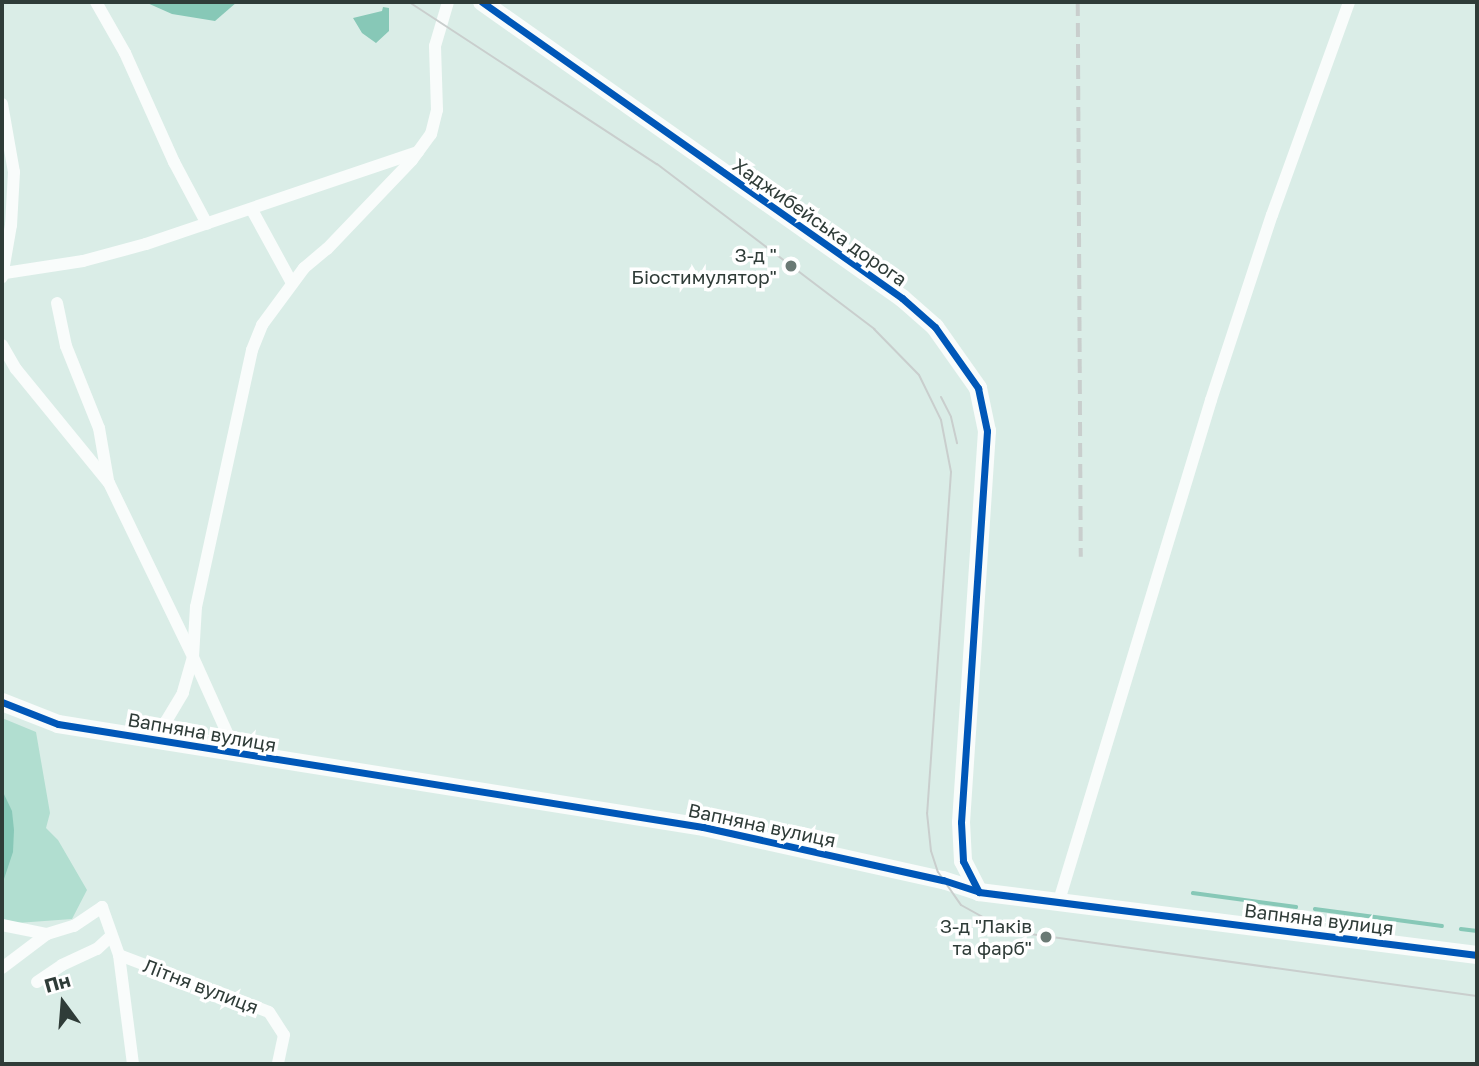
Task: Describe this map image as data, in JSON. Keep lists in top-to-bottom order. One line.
{"streets":{"street":["Хаджибейська дорога","Вапняна вулиця","Літня вулиця"]},"crossings":[["Хаджибейська дорога","Вапняна вулиця"]],"places":["З-д \" Біостимулятор\"","З-д \"Лаків та фарб\""],"north":"top"}
